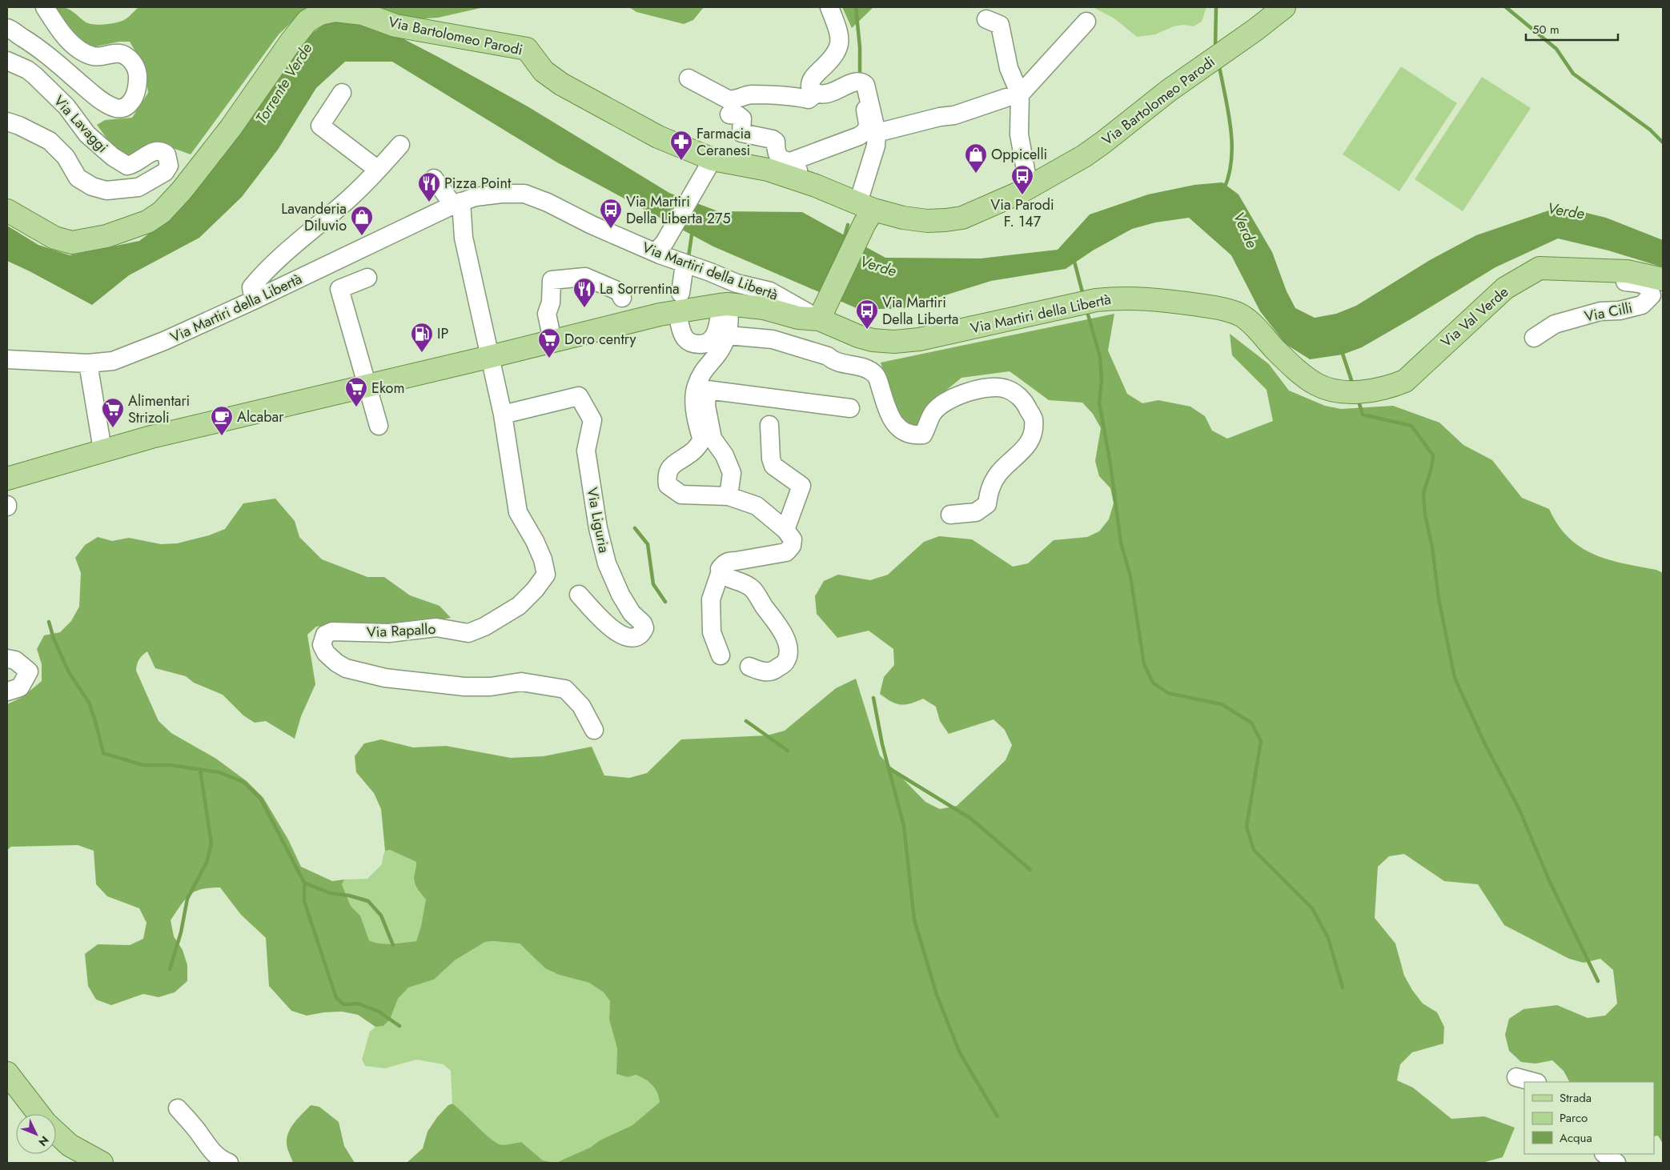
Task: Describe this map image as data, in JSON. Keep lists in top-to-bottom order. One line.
{"streets":{"main road":["Via Bartolomeo Parodi","Via Martiri della Libertà","Via Val Verde"],"street":["Via Lavaggi","Via Cilli","Via Liguria","Via Rapallo"]},"crossings":[["Via Martiri della Libertà","Via Val Verde"],["Via Martiri della Libertà","Via Rapallo"],["Via Cilli","Via Val Verde"],["Via Liguria","Via Rapallo"]],"water":["Torrente Verde","Verde"],"places":{"pharmacy":["Farmacia Ceranesi"],"shop":["Oppicelli","Lavanderia Diluvio"],"bus stop":["Via Parodi F. 147","Via Martiri Della Liberta 275","Via Martiri Della Liberta"],"restaurant":["Pizza Point","La Sorrentina"],"fuel station":["IP"],"supermarket":["Doro centry","Ekom","Alimentari Strizoli"],"cafe":["Alcabar"]},"legend":["Strada","Parco","Acqua"],"scale_bar":"50 m","north":"bottom right"}
